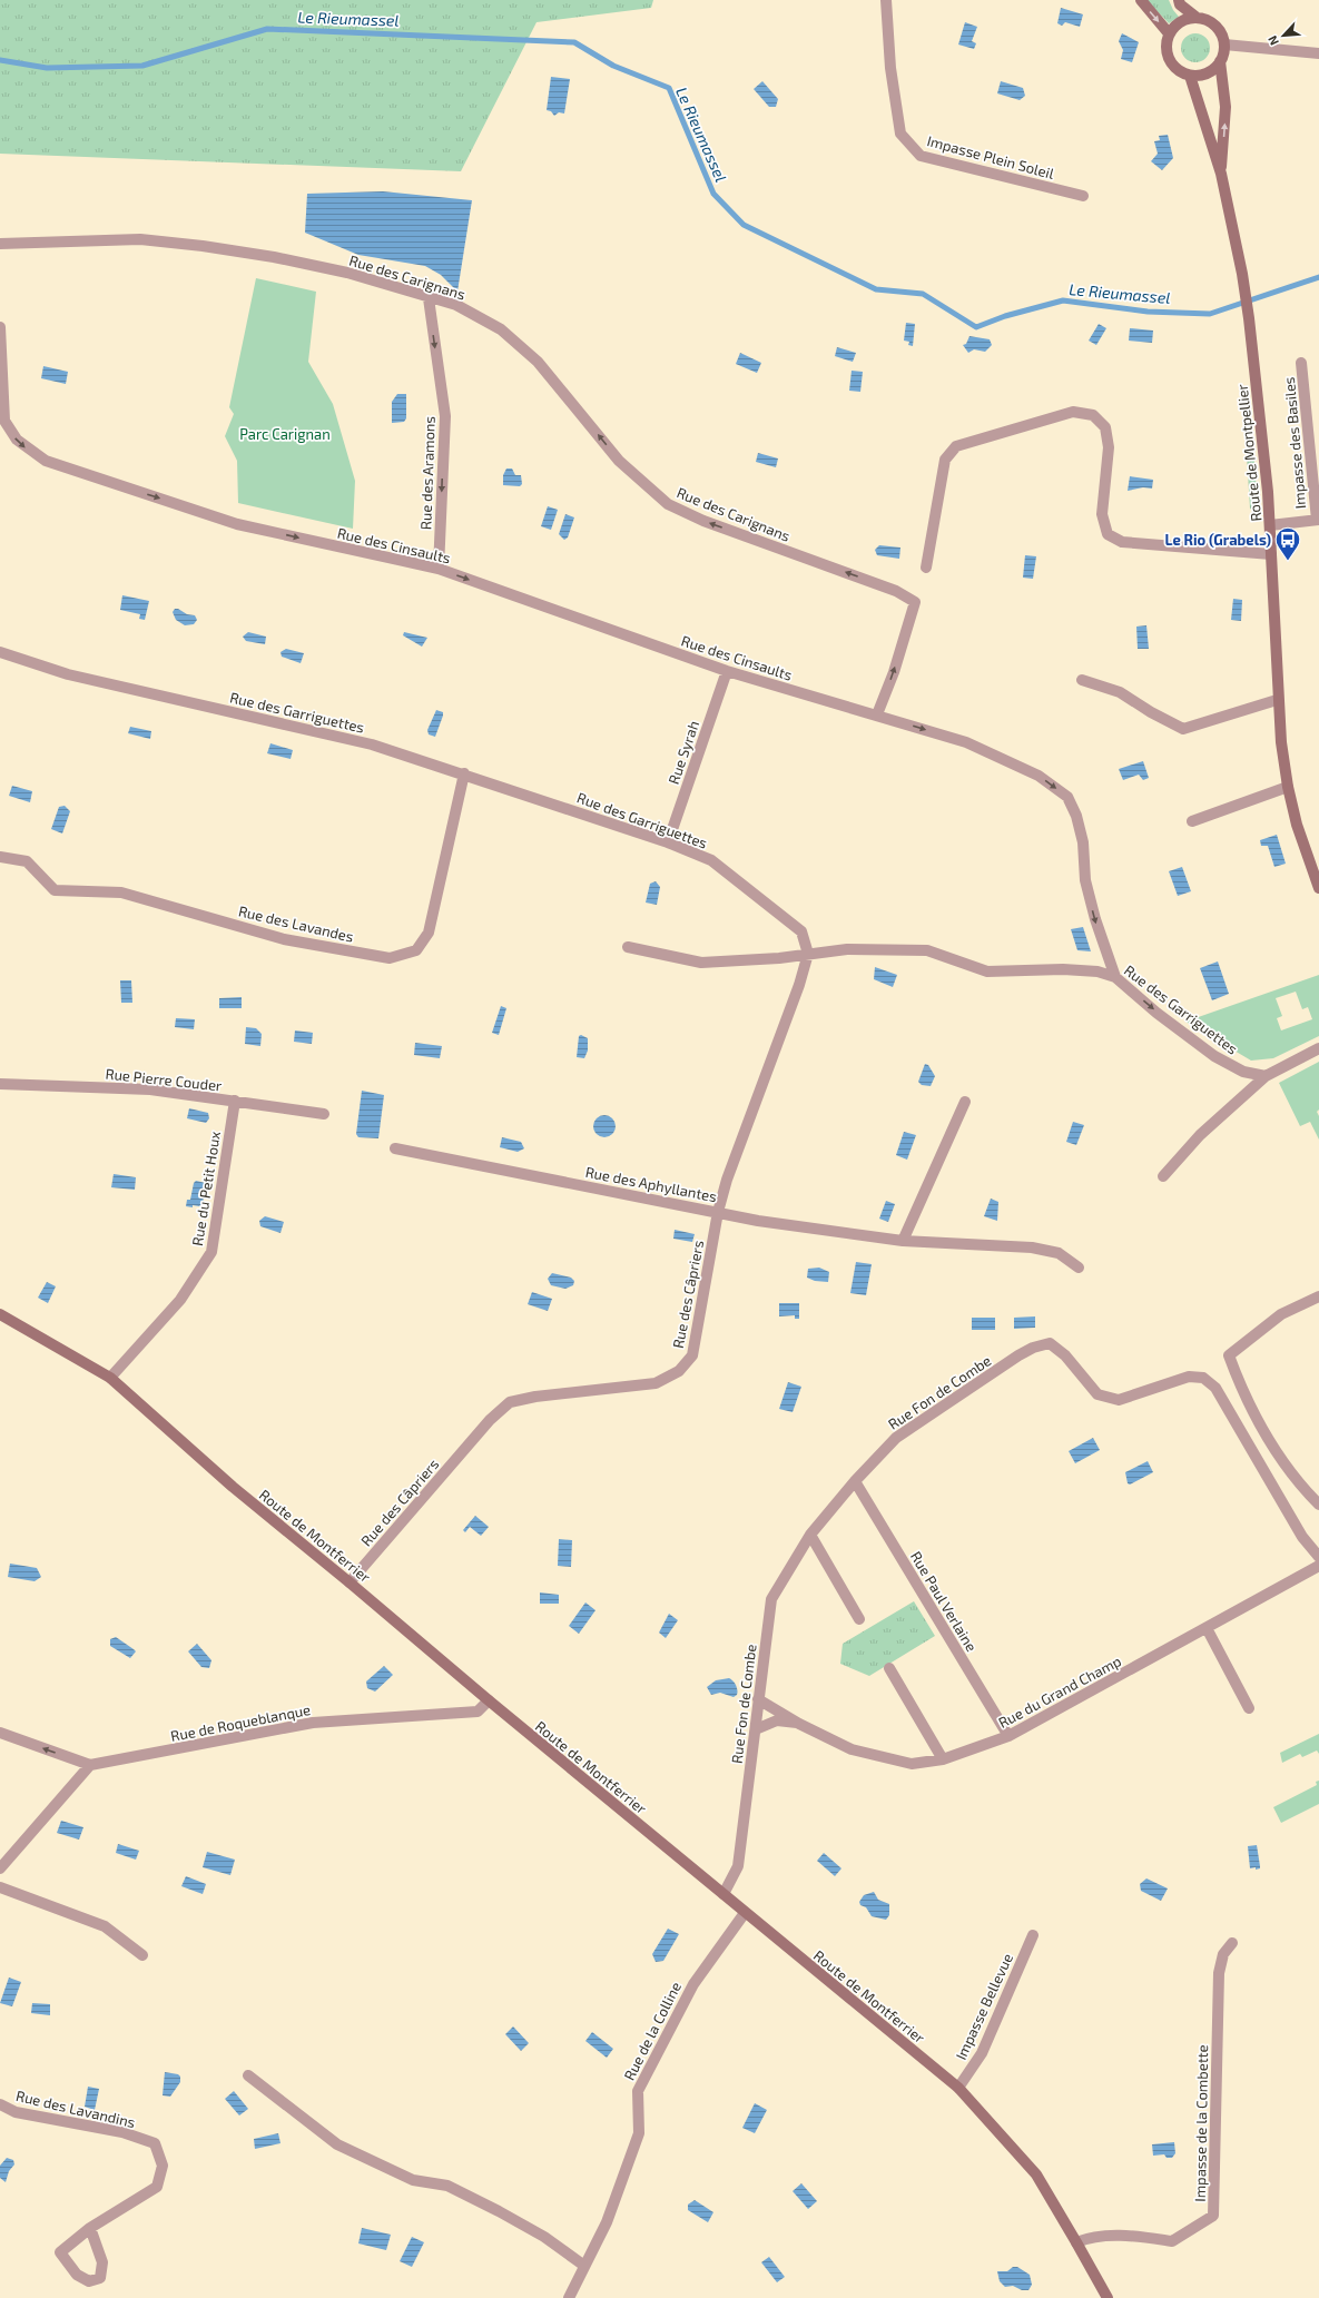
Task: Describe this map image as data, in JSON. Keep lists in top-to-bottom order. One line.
{"streets":{"street":["Impasse Plein Soleil","Rue des Carignans","Impasse des Basiles","Route de Montpellier","Rue des Aramons","Rue des Cinsaults","Rue des Garriguettes","Rue Syrah","Rue des Lavandes","Rue Pierre Couder","Rue des Aphyllantes","Rue du Petit Houx","Rue des Câpriers","Rue Fon de Combe","Route de Montferrier","Rue Paul Verlaine","Rue du Grand Champ","Rue de Roqueblanque","Impasse Bellevue","Rue de la Colline","Rue des Lavandins","Impasse de la Combette"]},"crossings":[["Rue des Carignans","Rue des Aramons"],["Rue des Carignans","Rue des Cinsaults"],["Rue des Aramons","Rue des Cinsaults"],["Rue des Cinsaults","Rue Syrah"],["Rue des Garriguettes","Rue Syrah"],["Rue des Garriguettes","Rue des Lavandes"],["Rue des Garriguettes","Rue des Câpriers"],["Rue Pierre Couder","Rue du Petit Houx"],["Rue des Aphyllantes","Rue des Câpriers"],["Rue du Petit Houx","Route de Montferrier"],["Rue des Câpriers","Route de Montferrier"],["Rue Fon de Combe","Route de Montferrier"],["Rue Fon de Combe","Rue Paul Verlaine"],["Rue Fon de Combe","Rue du Grand Champ"],["Route de Montferrier","Rue de Roqueblanque"],["Route de Montferrier","Impasse Bellevue"],["Route de Montferrier","Rue de la Colline"],["Route de Montferrier","Impasse de la Combette"],["Rue Paul Verlaine","Rue du Grand Champ"]],"one_way":["Rue des Carignans","Rue des Aramons","Rue des Cinsaults"],"water":["Le Rieumassel"],"parks":["Parc Carignan"],"places":{"bus stop":["Le Rio (Grabels)"]},"north":"bottom left"}
